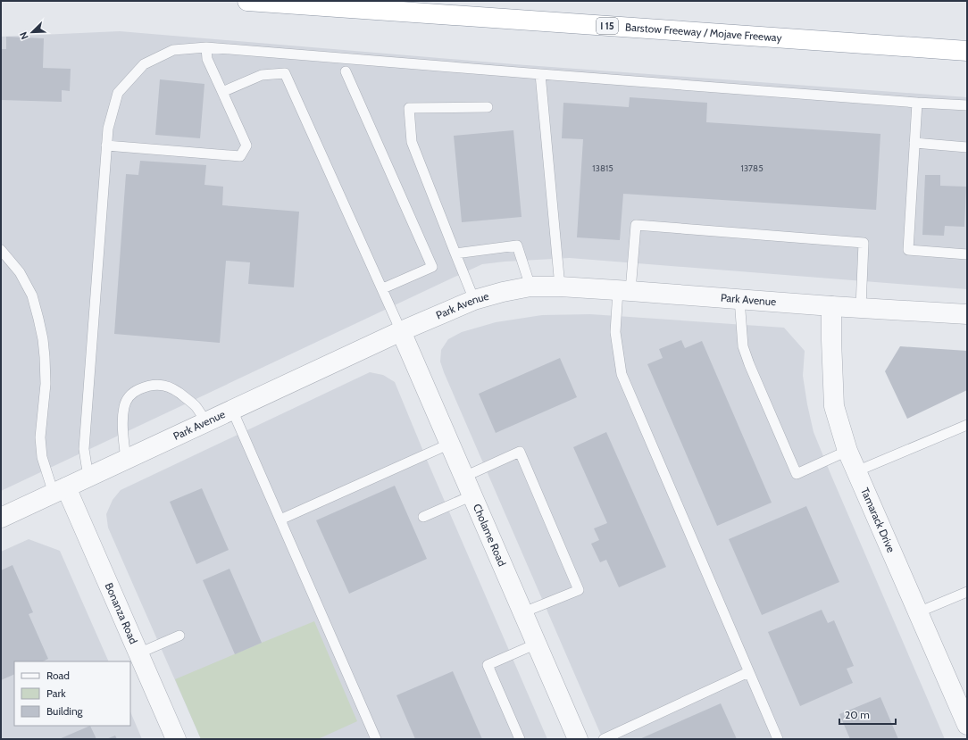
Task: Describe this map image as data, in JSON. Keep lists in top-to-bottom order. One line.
{"streets":{"highway":["I 15","Barstow Freeway / Mojave Freeway"],"street":["Park Avenue","Tamarack Drive","Cholame Road","Bonanza Road"]},"crossings":[["Park Avenue","Tamarack Drive"],["Park Avenue","Cholame Road"],["Park Avenue","Bonanza Road"]],"house_numbers":["13815","13785"],"legend":["Road","Park","Building"],"scale_bar":"20 m","north":"bottom left"}
